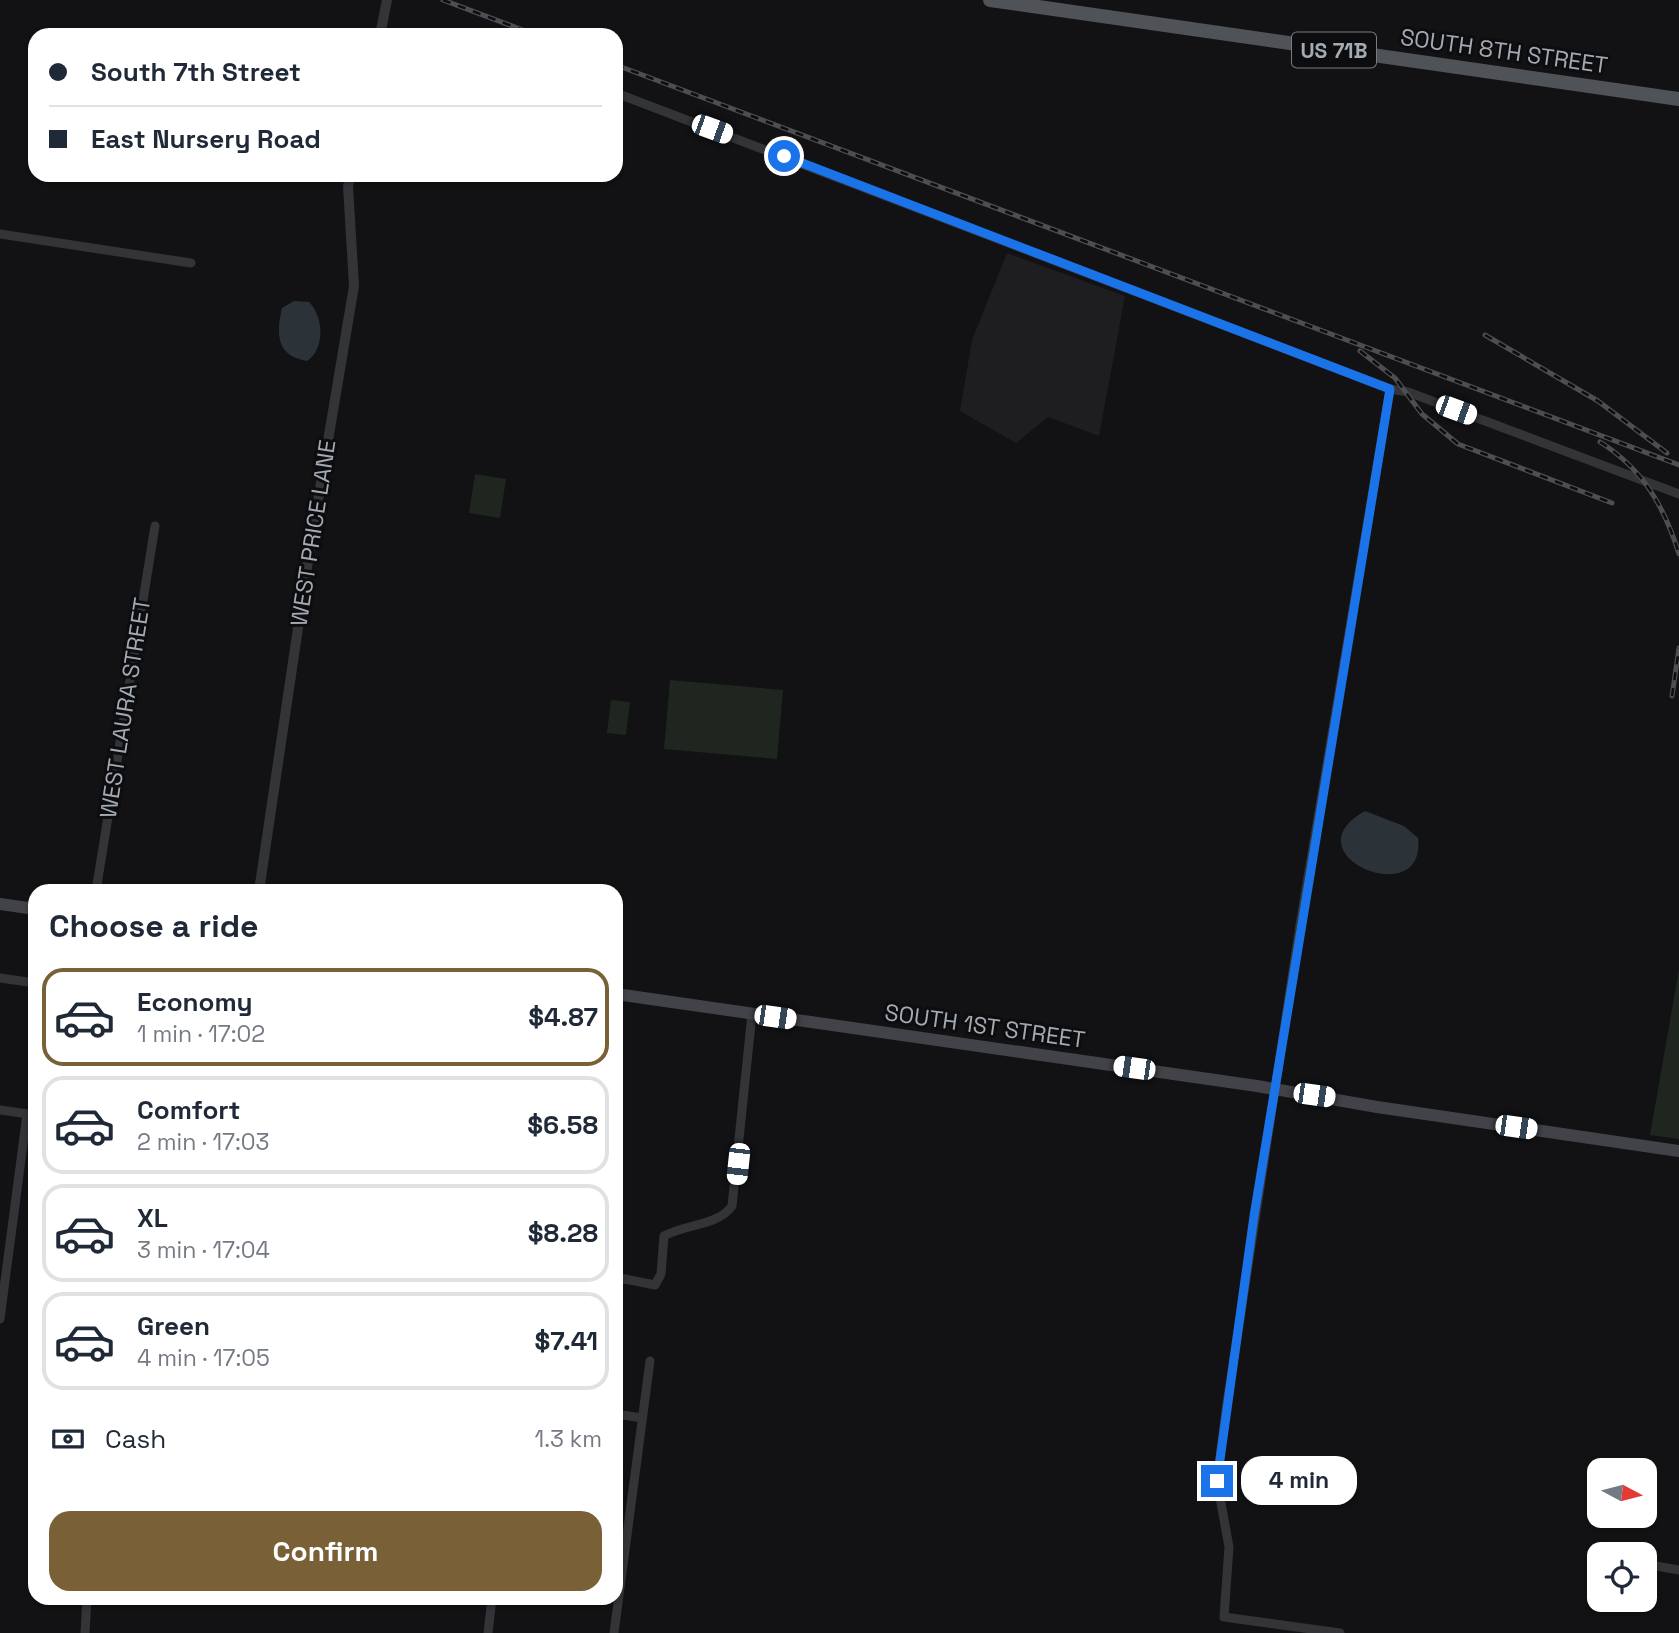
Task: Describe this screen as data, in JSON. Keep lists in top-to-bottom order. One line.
{"streets":{"main road":["US 71B","SOUTH 8TH STREET","SOUTH 1ST STREET"],"street":["WEST PRICE LANE","WEST LAURA STREET"]},"north":"right","page":{"banner":["South 7th Street","East Nursery Road"],"heading":"Choose a ride","list":[{"name":"Economy","note":"1 min · 17:02","value":"$4.87"},{"name":"Comfort","note":"2 min · 17:03","value":"$6.58"},{"name":"XL","note":"3 min · 17:04","value":"$8.28"},{"name":"Green","note":"4 min · 17:05","value":"$7.41"}],"pay":["Cash","1.3 km"],"bubble":"4 min","buttons":"Confirm"}}
